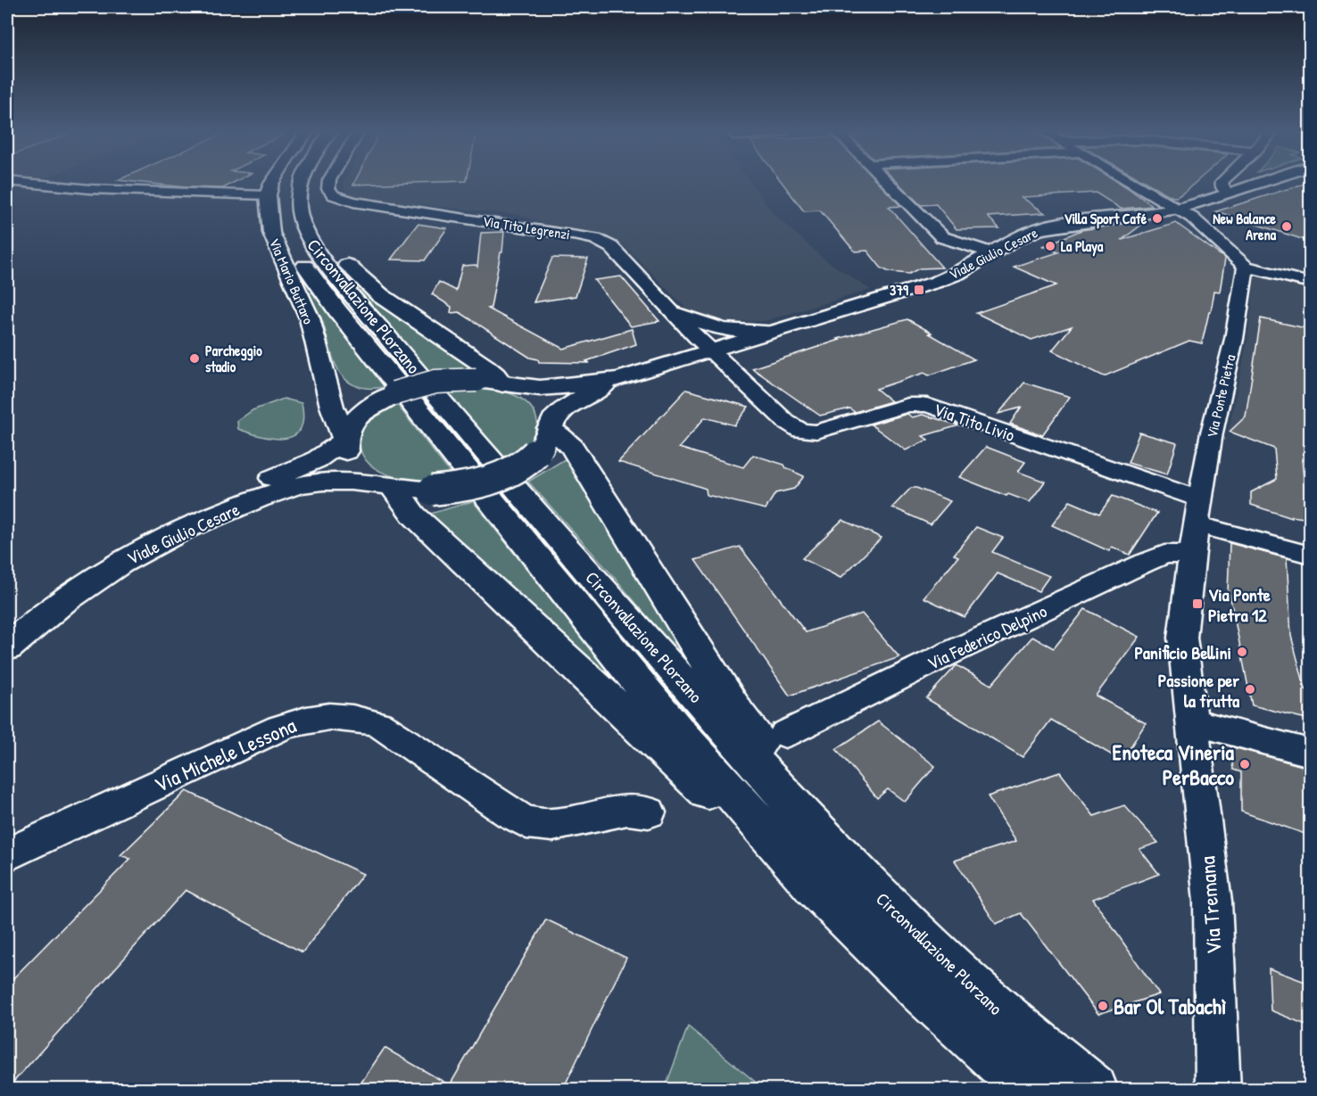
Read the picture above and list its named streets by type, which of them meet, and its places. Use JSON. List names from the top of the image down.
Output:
{
  "streets": {
    "main road": ["Viale Giulio Cesare", "Via Mario Buttaro", "Circonvallazione Plorzano"],
    "street": [
      "Via Tito Legrenzi",
      "Via Ponte Pietra",
      "Via Tito Livio",
      "Via Federico Delpino",
      "Via Michele Lessona",
      "Via Tremana"
    ]
  },
  "crossings": [
    ["Via Tito Legrenzi", "Viale Giulio Cesare"],
    ["Via Tito Legrenzi", "Via Tito Livio"],
    ["Viale Giulio Cesare", "Via Mario Buttaro"],
    ["Viale Giulio Cesare", "Circonvallazione Plorzano"],
    ["Viale Giulio Cesare", "Via Tito Livio"],
    ["Via Ponte Pietra", "Via Tito Livio"],
    ["Via Ponte Pietra", "Via Federico Delpino"],
    ["Via Ponte Pietra", "Via Tremana"]
  ],
  "places": {
    "other": [
      "Villa Sport Café",
      "New Balance Arena",
      "La Playa",
      "Parcheggio stadio",
      "Panificio Bellini",
      "Passione per la frutta",
      "Enoteca Vineria PerBacco",
      "Bar Ol Tabachì"
    ],
    "transit": ["379", "Via Ponte Pietra 12"]
  }
}
